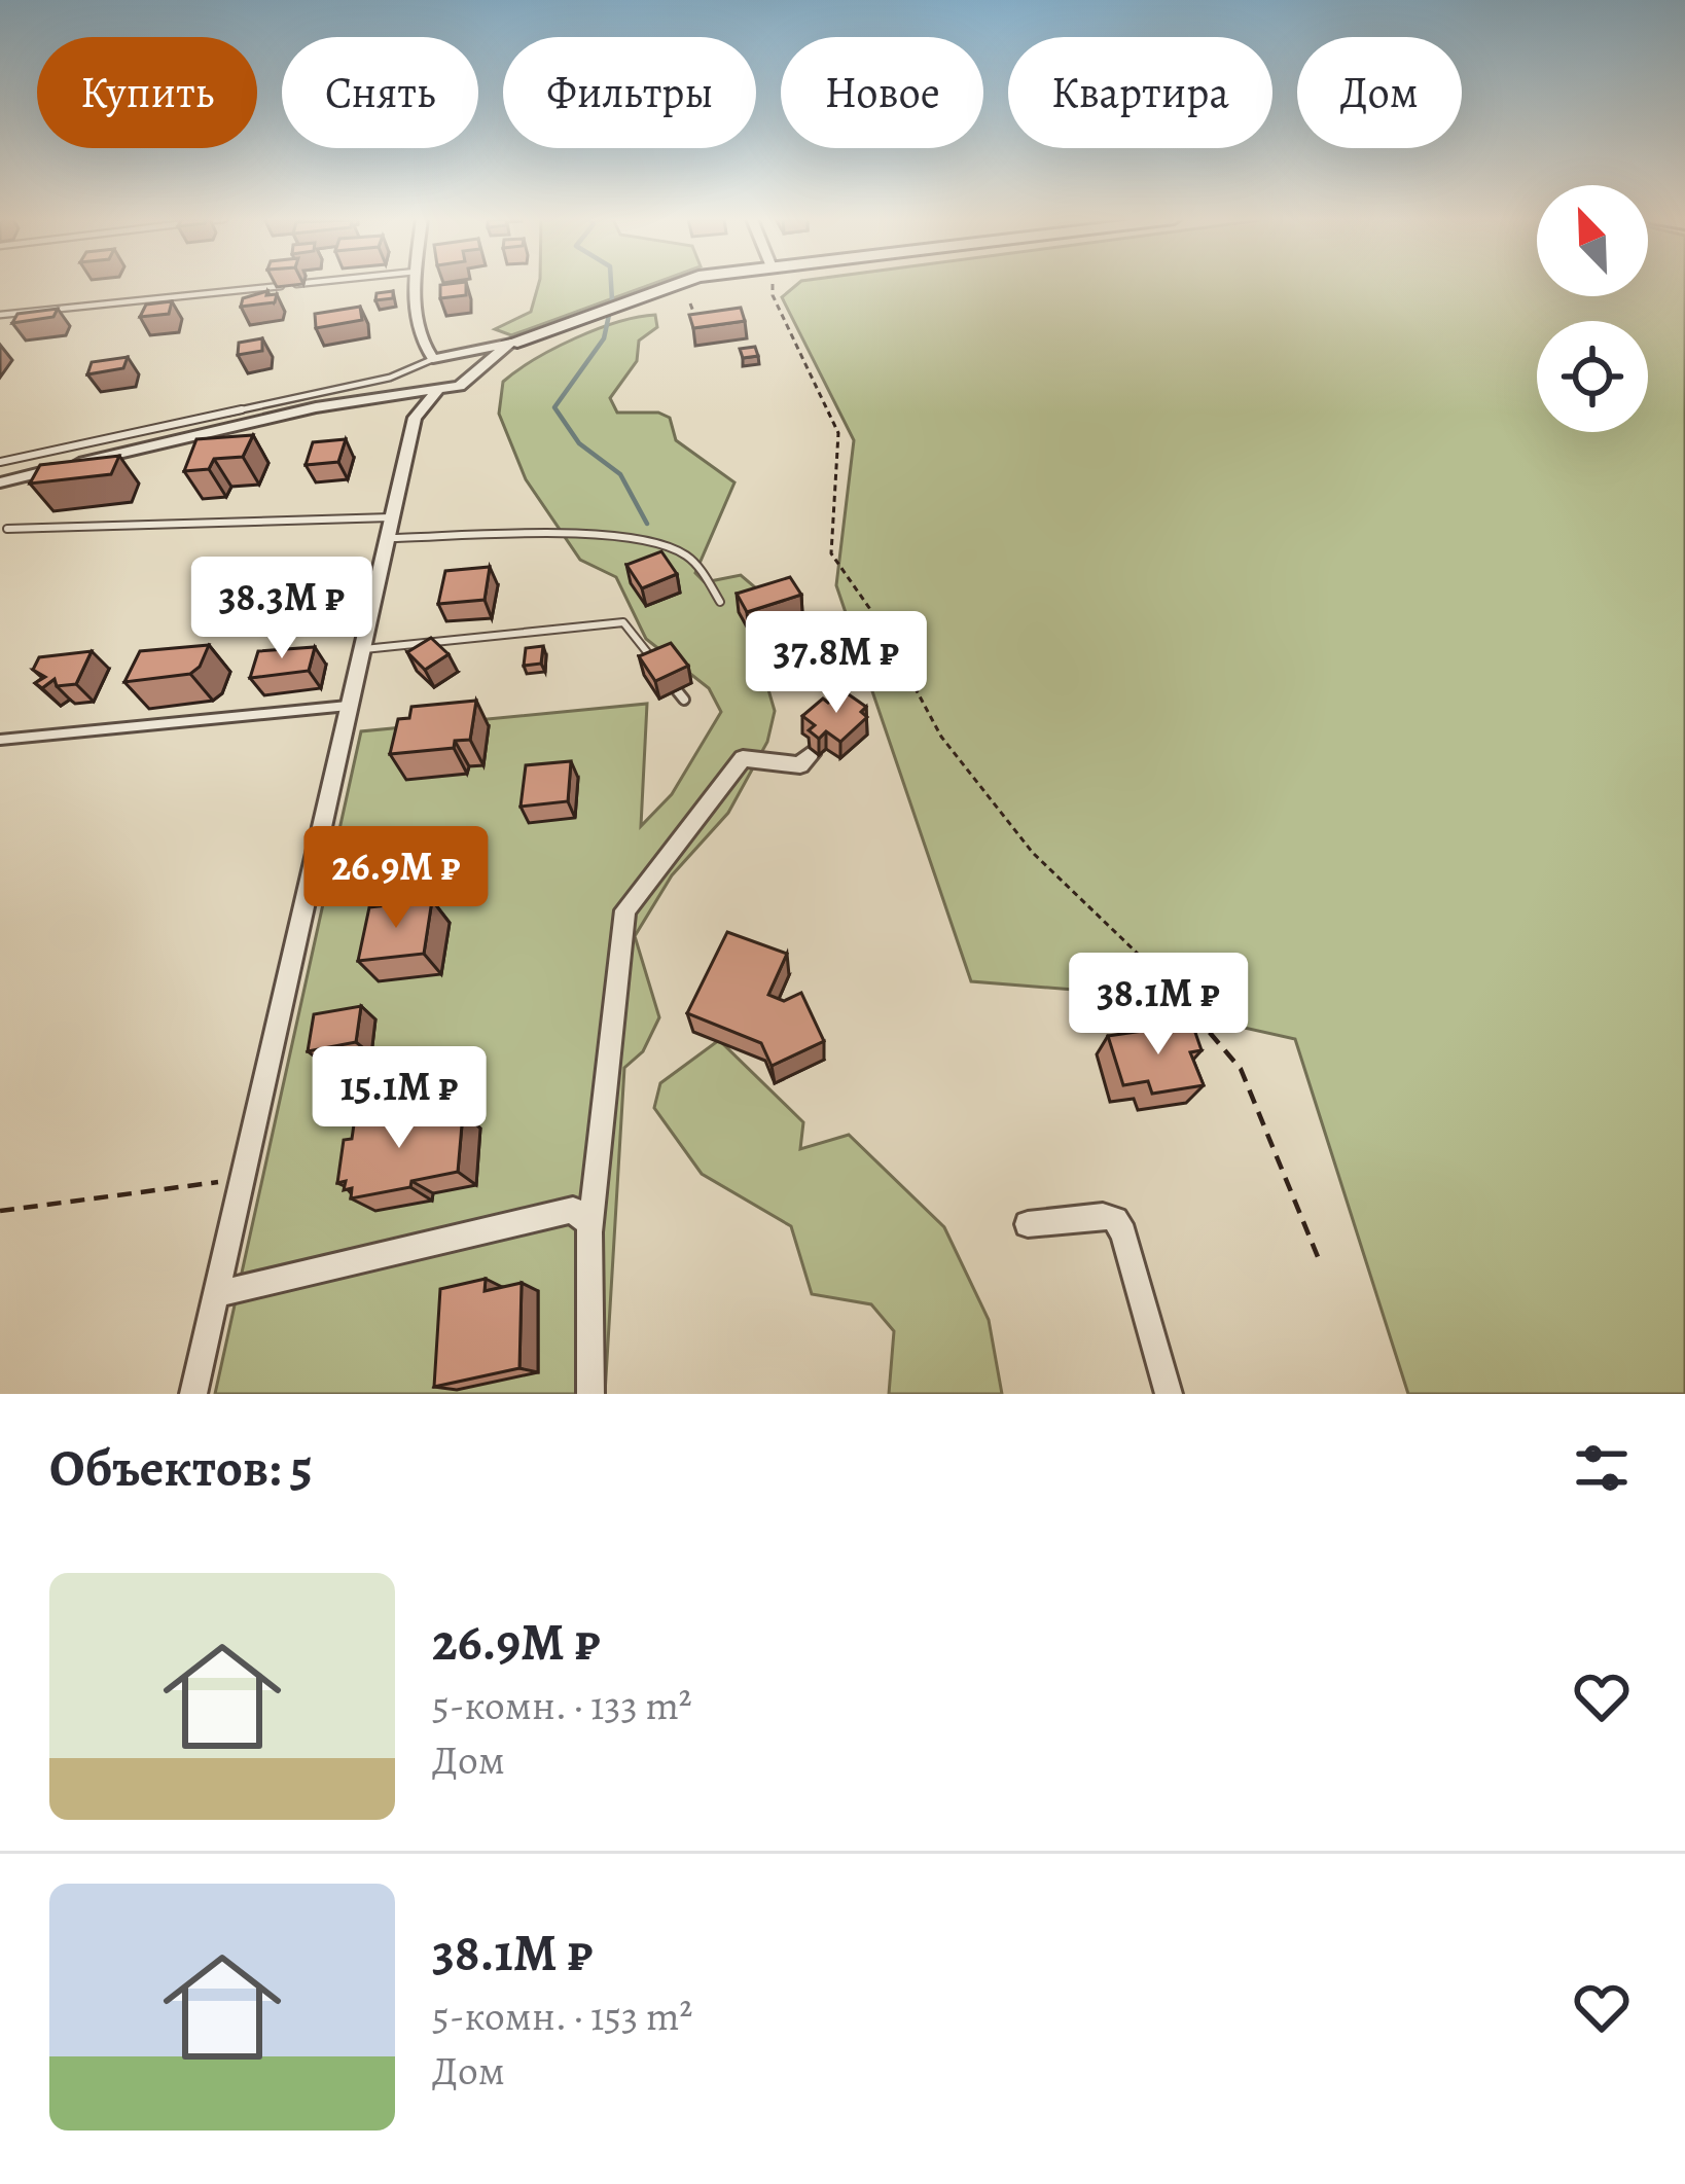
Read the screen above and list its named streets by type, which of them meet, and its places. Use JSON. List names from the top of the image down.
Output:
{
  "north": "top left",
  "page": {
    "chip": [
      "Купить",
      "Снять",
      "Фильтры",
      "Новое",
      "Квартира",
      "Дом"
    ],
    "price": [
      "38.3M ₽",
      "37.8M ₽",
      "26.9M ₽",
      "38.1M ₽",
      "15.1M ₽"
    ],
    "heading": "Объектов: 5",
    "list": [
      {
        "name": "26.9M ₽",
        "note": "5-комн. · 133 m² · Дом"
      },
      {
        "name": "38.1M ₽",
        "note": "5-комн. · 153 m² · Дом"
      }
    ]
  }
}
